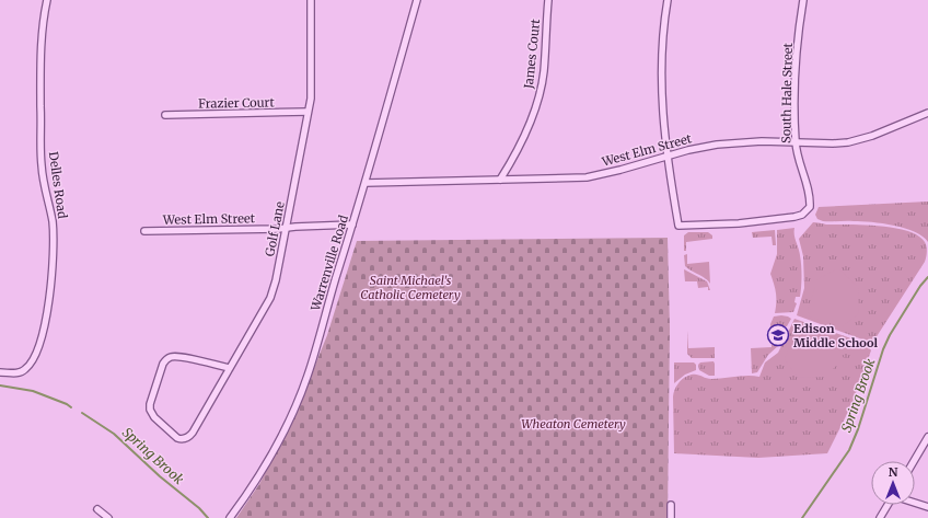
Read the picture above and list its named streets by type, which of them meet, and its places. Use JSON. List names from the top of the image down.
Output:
{
  "streets": {
    "street": [
      "James Court",
      "South Hale Street",
      "Frazier Court",
      "West Elm Street",
      "Delles Road",
      "Golf Lane",
      "Warrenville Road"
    ]
  },
  "crossings": [
    ["James Court", "West Elm Street"],
    ["South Hale Street", "West Elm Street"],
    ["Frazier Court", "Golf Lane"],
    ["West Elm Street", "Golf Lane"],
    ["West Elm Street", "Warrenville Road"]
  ],
  "water": ["Spring Brook"],
  "parks": ["Saint Michael's Catholic Cemetery", "Wheaton Cemetery"],
  "places": {
    "school or university": ["Edison Middle School"]
  },
  "north": "top"
}
